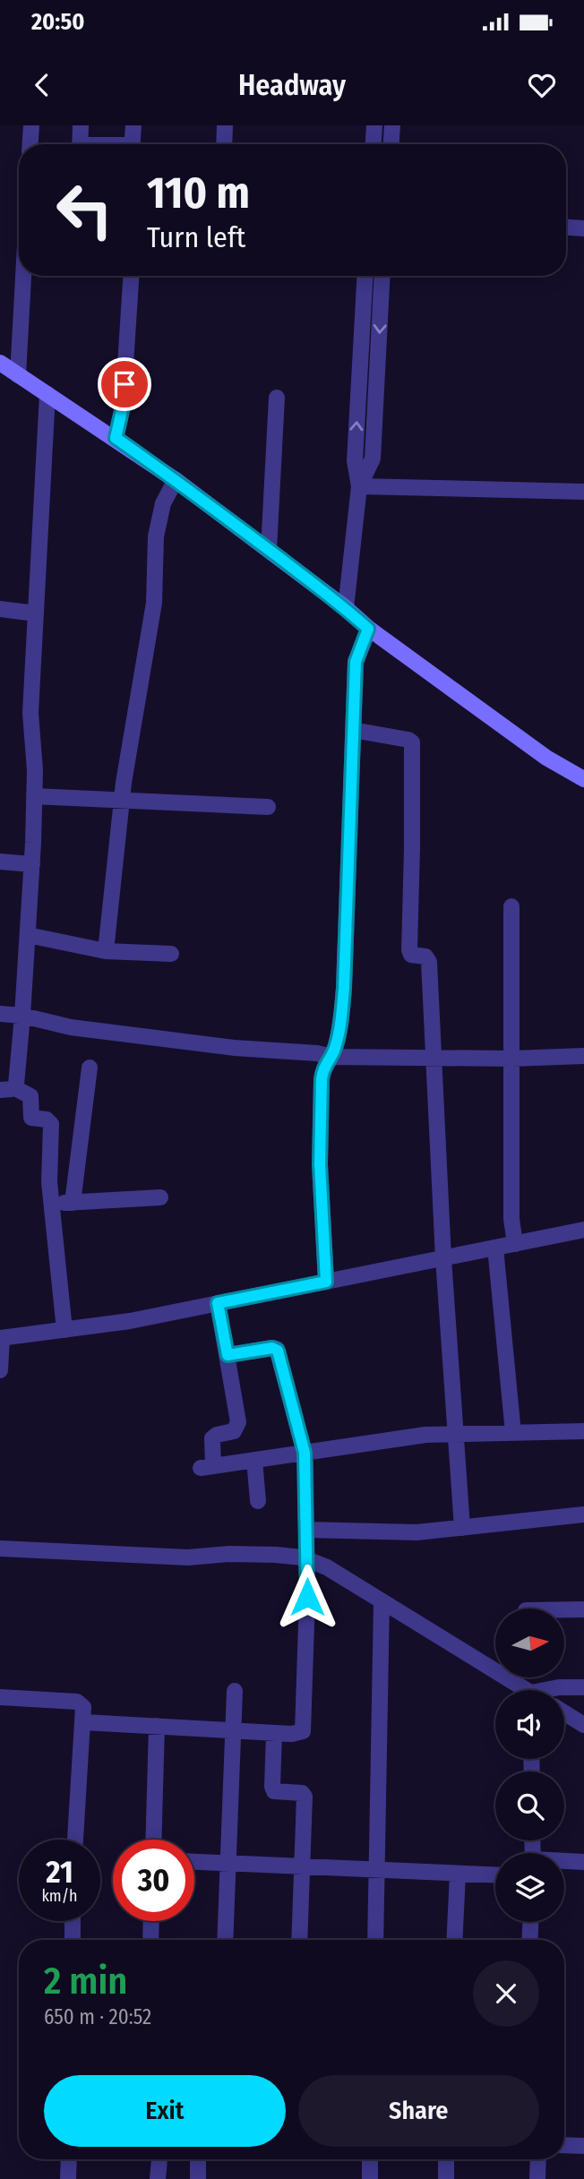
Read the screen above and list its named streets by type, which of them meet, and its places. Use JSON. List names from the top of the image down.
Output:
{
  "north": "right",
  "page": {
    "status": "20:50",
    "header": "Headway",
    "turn": ["110 m", "Turn left"],
    "speed": "21 km/h",
    "limit": "30",
    "heading": ["2 min", "650 m · 20:52"],
    "buttons": ["Exit", "Share"]
  }
}
